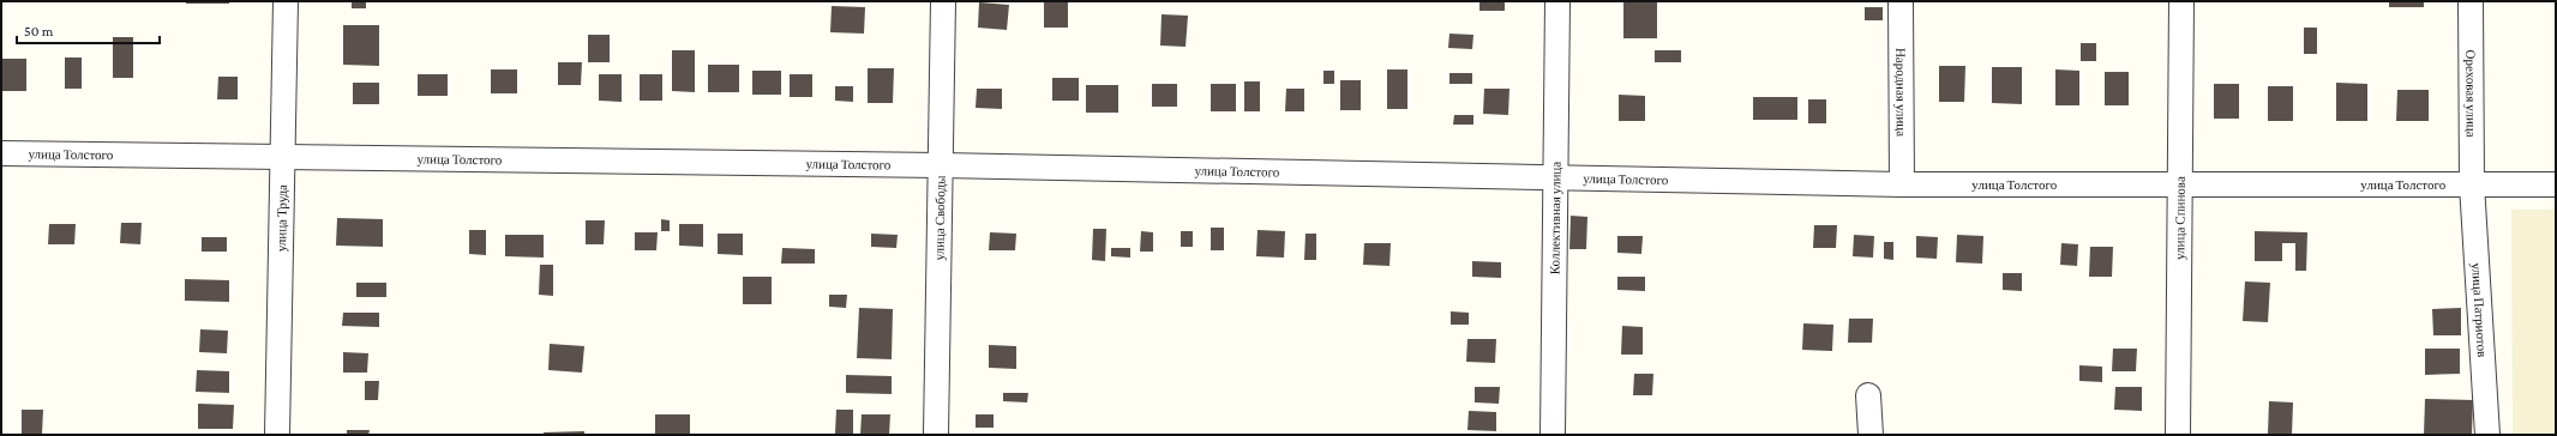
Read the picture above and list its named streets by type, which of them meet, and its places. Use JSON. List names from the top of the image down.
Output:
{
  "streets": {
    "street": [
      "Народная улица",
      "Ореховая улица",
      "улица Толстого",
      "улица Труда",
      "улица Свободы",
      "Коллективная улица",
      "улица Спинова",
      "улица Патриотов"
    ]
  },
  "crossings": [
    ["Народная улица", "улица Толстого"],
    ["Ореховая улица", "улица Толстого"],
    ["Ореховая улица", "улица Патриотов"],
    ["улица Толстого", "улица Труда"],
    ["улица Толстого", "улица Свободы"],
    ["улица Толстого", "Коллективная улица"],
    ["улица Толстого", "улица Спинова"],
    ["улица Толстого", "улица Патриотов"]
  ],
  "scale_bar": "50 m"
}
